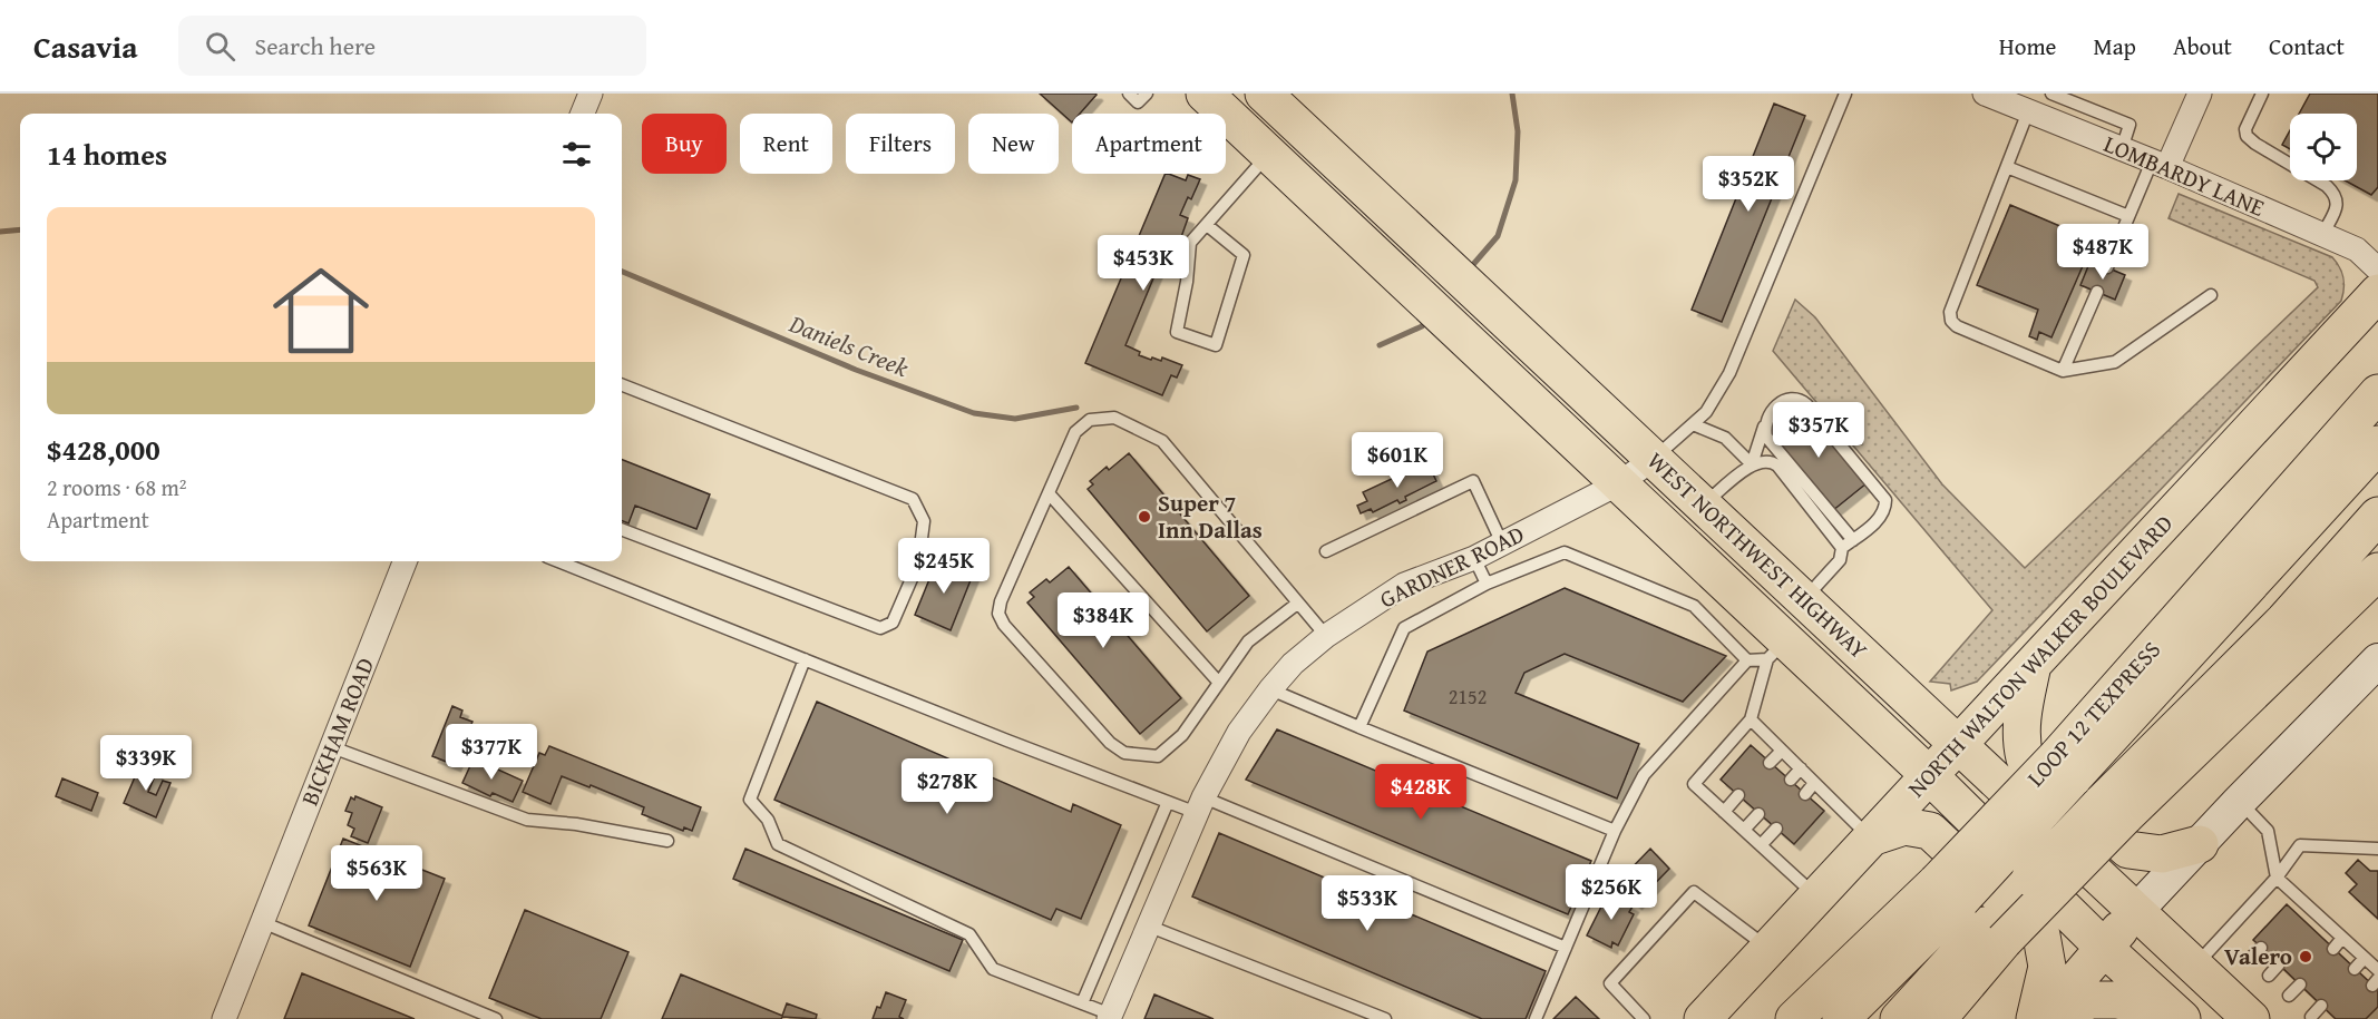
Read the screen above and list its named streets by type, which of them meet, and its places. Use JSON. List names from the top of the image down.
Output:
{
  "streets": {
    "main road": ["WEST NORTHWEST HIGHWAY", "NORTH WALTON WALKER BOULEVARD", "LOOP 12 TEXPRESS"],
    "street": ["LOMBARDY LANE", "GARDNER ROAD", "BICKHAM ROAD"]
  },
  "crossings": [
    ["WEST NORTHWEST HIGHWAY", "GARDNER ROAD"],
    ["WEST NORTHWEST HIGHWAY", "NORTH WALTON WALKER BOULEVARD"]
  ],
  "water": ["Daniels Creek"],
  "places": ["Super 7 Inn Dallas", "Valero"],
  "house_numbers": ["2152"],
  "page": {
    "header": "Casavia",
    "search": "Search here",
    "nav": [
      "Home",
      "Map",
      "About",
      "Contact"
    ],
    "chip": [
      "Buy",
      "Rent",
      "Filters",
      "New",
      "Apartment"
    ],
    "heading": "14 homes",
    "price": [
      "$352K",
      "$487K",
      "$453K",
      "$357K",
      "$601K",
      "$245K",
      "$384K",
      "$377K",
      "$339K",
      "$278K",
      "$428K",
      "$563K",
      "$256K",
      "$533K"
    ],
    "list": [
      {
        "name": "$428,000",
        "note": "2 rooms · 68 m² · Apartment"
      }
    ]
  }
}
